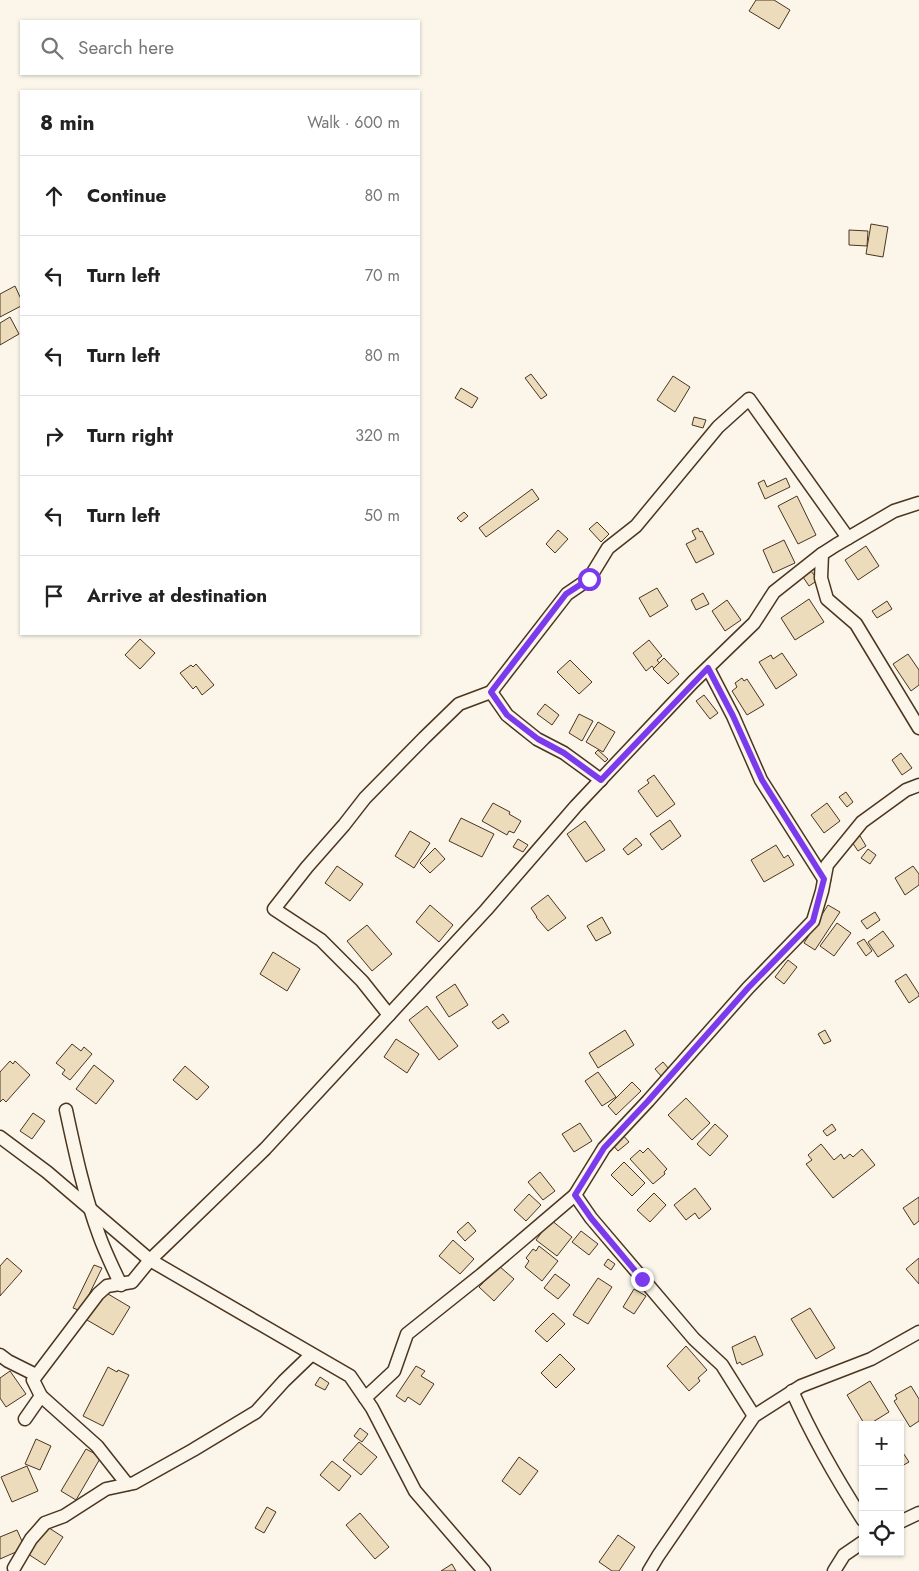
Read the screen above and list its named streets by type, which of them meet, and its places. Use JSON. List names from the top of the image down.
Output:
{
  "page": {
    "search": "Search here",
    "heading": ["8 min", "Walk · 600 m"],
    "list": [
      ["Continue", "80 m"],
      ["Turn left", "70 m"],
      ["Turn left", "80 m"],
      ["Turn right", "320 m"],
      ["Turn left", "50 m"],
      "Arrive at destination"
    ],
    "map_buttons": ["+", "−"]
  }
}
